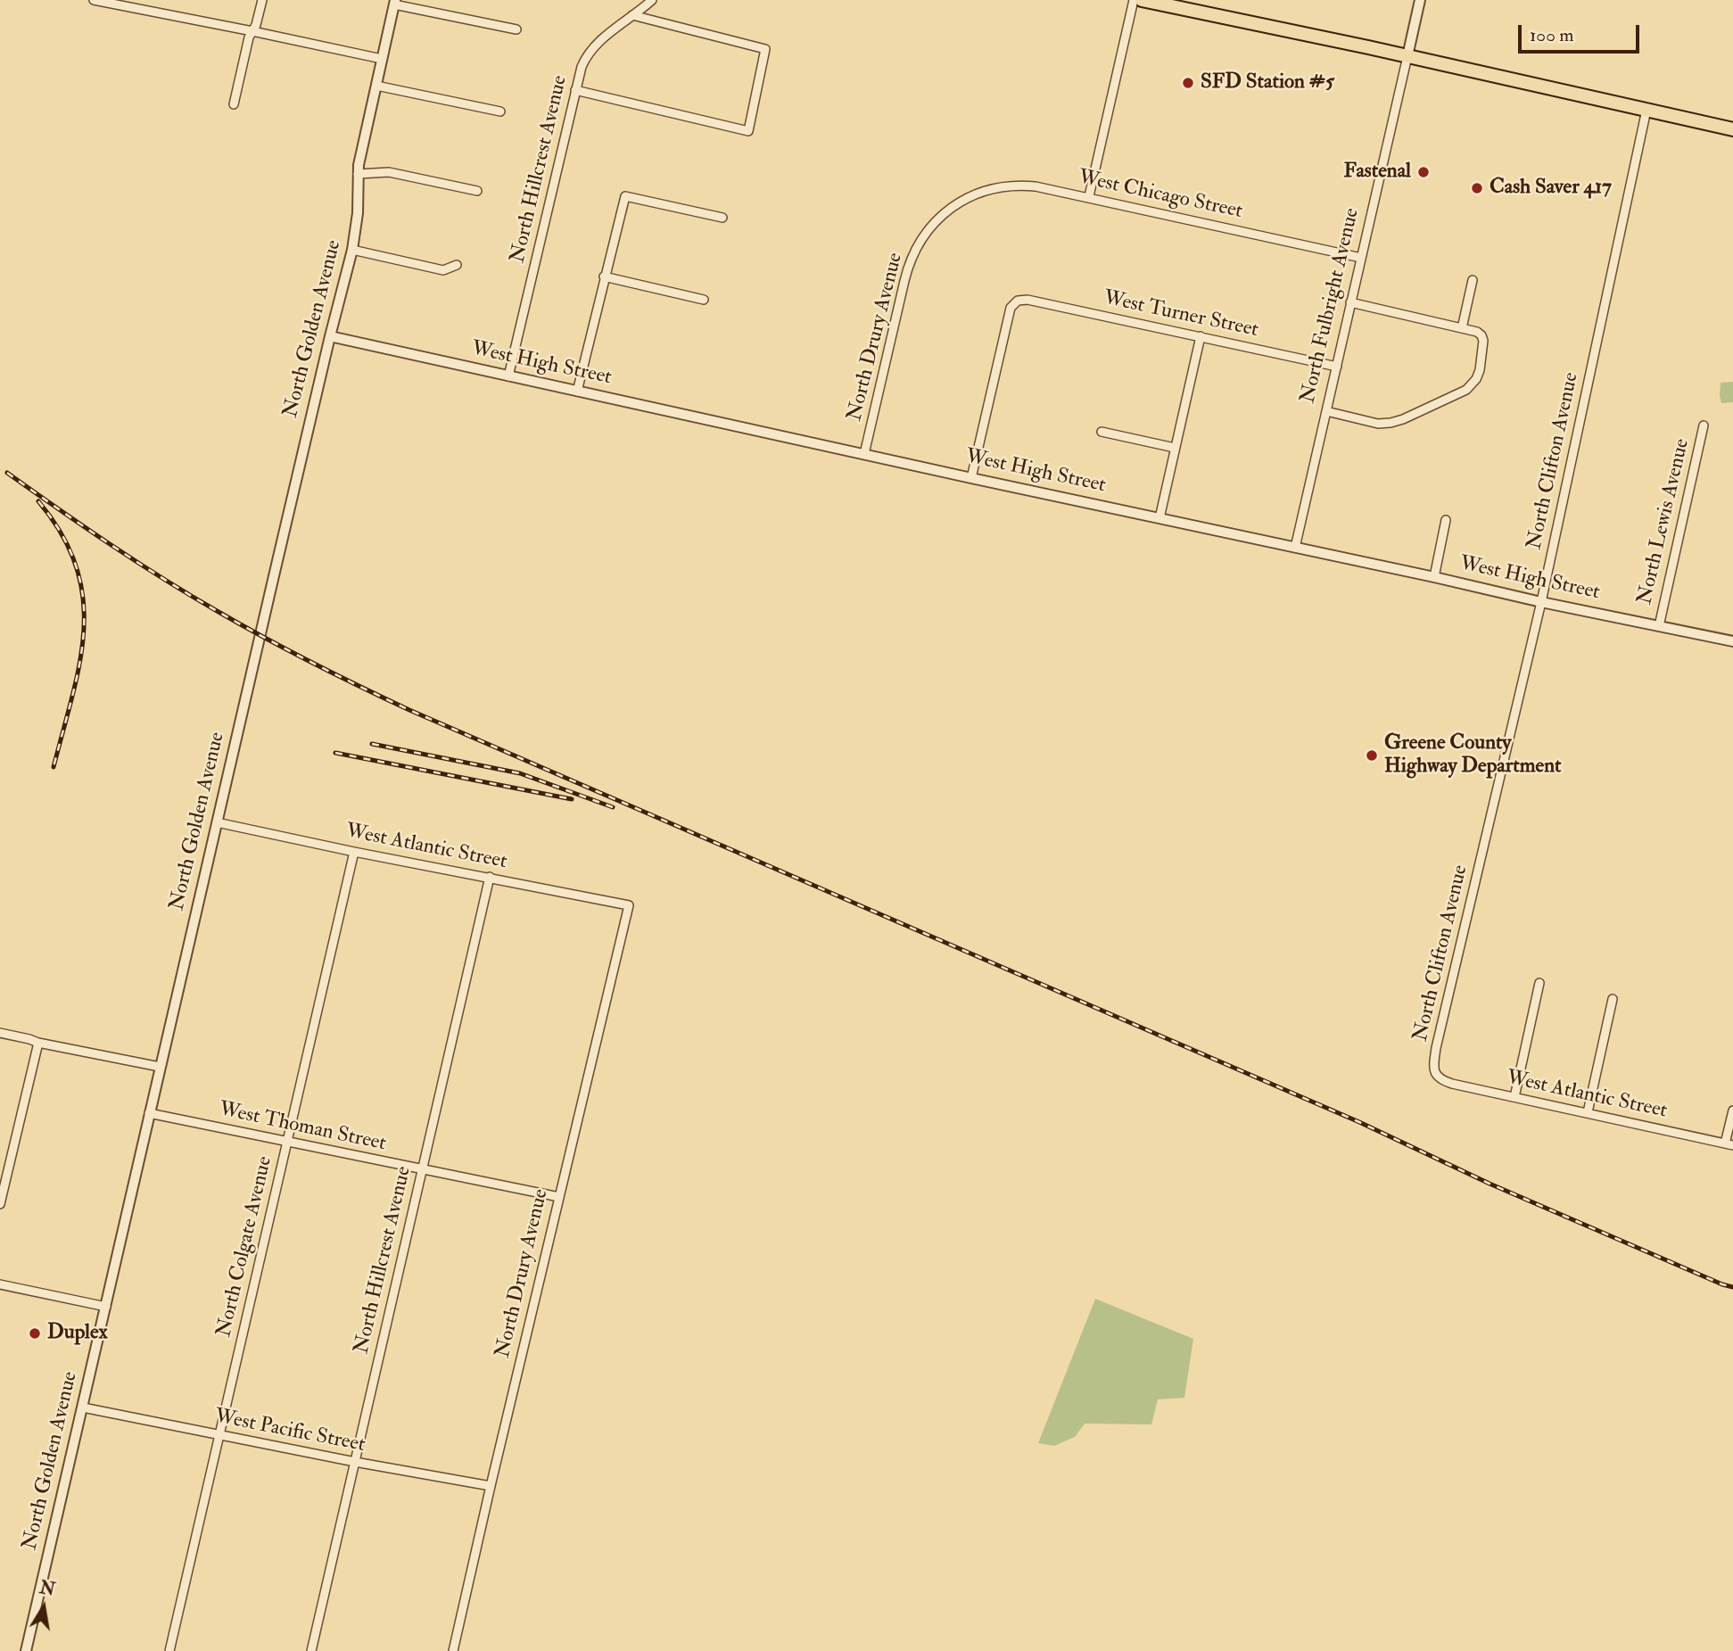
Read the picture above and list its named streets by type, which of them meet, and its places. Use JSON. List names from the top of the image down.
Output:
{
  "streets": {
    "street": [
      "North Hillcrest Avenue",
      "West Chicago Street",
      "North Fulbright Avenue",
      "West Turner Street",
      "North Golden Avenue",
      "North Drury Avenue",
      "West High Street",
      "North Clifton Avenue",
      "North Lewis Avenue",
      "West Atlantic Street",
      "West Thoman Street",
      "North Colgate Avenue",
      "West Pacific Street"
    ]
  },
  "crossings": [
    ["North Hillcrest Avenue", "West High Street"],
    ["North Hillcrest Avenue", "West Atlantic Street"],
    ["North Hillcrest Avenue", "West Thoman Street"],
    ["North Hillcrest Avenue", "West Pacific Street"],
    ["West Chicago Street", "North Fulbright Avenue"],
    ["West Chicago Street", "North Drury Avenue"],
    ["North Fulbright Avenue", "West Turner Street"],
    ["North Fulbright Avenue", "West High Street"],
    ["West Turner Street", "West High Street"],
    ["North Golden Avenue", "West High Street"],
    ["North Golden Avenue", "West Atlantic Street"],
    ["North Golden Avenue", "West Thoman Street"],
    ["North Golden Avenue", "West Pacific Street"],
    ["North Drury Avenue", "West High Street"],
    ["North Drury Avenue", "West Atlantic Street"],
    ["North Drury Avenue", "West Thoman Street"],
    ["North Drury Avenue", "West Pacific Street"],
    ["West High Street", "North Clifton Avenue"],
    ["West High Street", "North Lewis Avenue"],
    ["North Clifton Avenue", "West Atlantic Street"],
    ["West Atlantic Street", "North Colgate Avenue"],
    ["West Thoman Street", "North Colgate Avenue"],
    ["North Colgate Avenue", "West Pacific Street"]
  ],
  "places": [
    "SFD Station #5",
    "Fastenal",
    "Cash Saver 417",
    "Greene County Highway Department",
    "Duplex"
  ],
  "scale_bar": "100 m",
  "north": "top"
}
